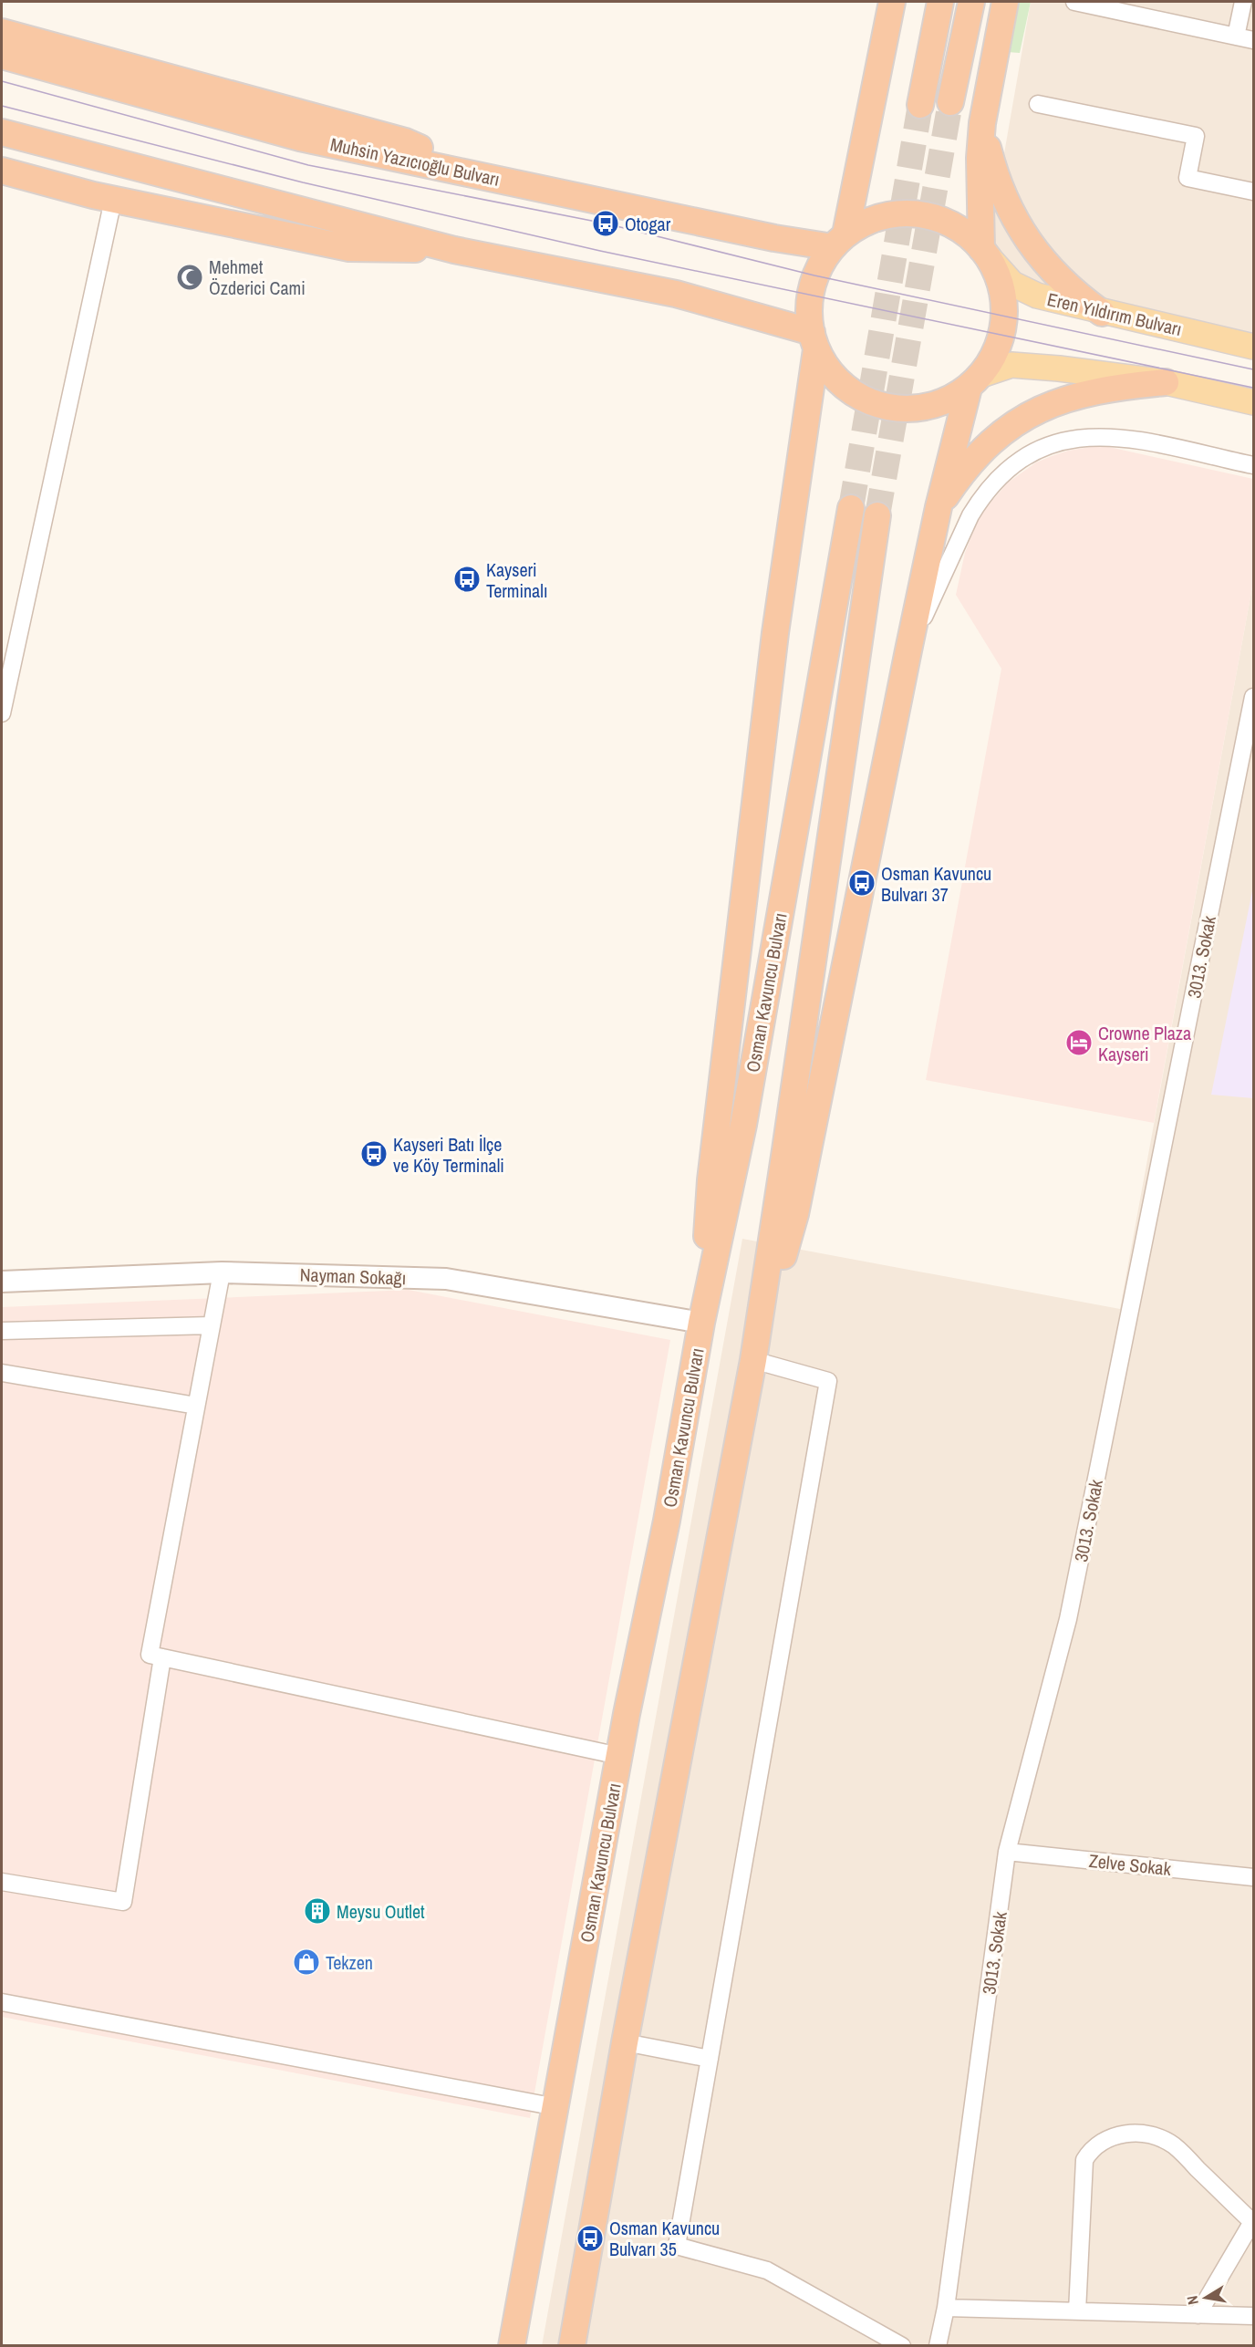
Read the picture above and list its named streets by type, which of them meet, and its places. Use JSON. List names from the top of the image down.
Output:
{
  "streets": {
    "highway": ["Muhsin Yazıcıoğlu Bulvarı", "Osman Kavuncu Bulvarı"],
    "main road": ["Eren Yıldırım Bulvarı"],
    "street": ["3013. Sokak", "Nayman Sokağı", "Zelve Sokak"]
  },
  "crossings": [
    ["Muhsin Yazıcıoğlu Bulvarı", "Eren Yıldırım Bulvarı"],
    ["3013. Sokak", "Zelve Sokak"],
    ["Osman Kavuncu Bulvarı", "Nayman Sokağı"]
  ],
  "places": {
    "bus stop": [
      "Otogar",
      "Kayseri Terminalı",
      "Osman Kavuncu Bulvarı 37",
      "Kayseri Batı İlçe ve Köy Terminali",
      "Osman Kavuncu Bulvarı 35"
    ],
    "mosque": ["Mehmet Özderici Cami"],
    "hotel": ["Crowne Plaza Kayseri"],
    "building": ["Meysu Outlet"],
    "shop": ["Tekzen"]
  },
  "north": "left"
}
